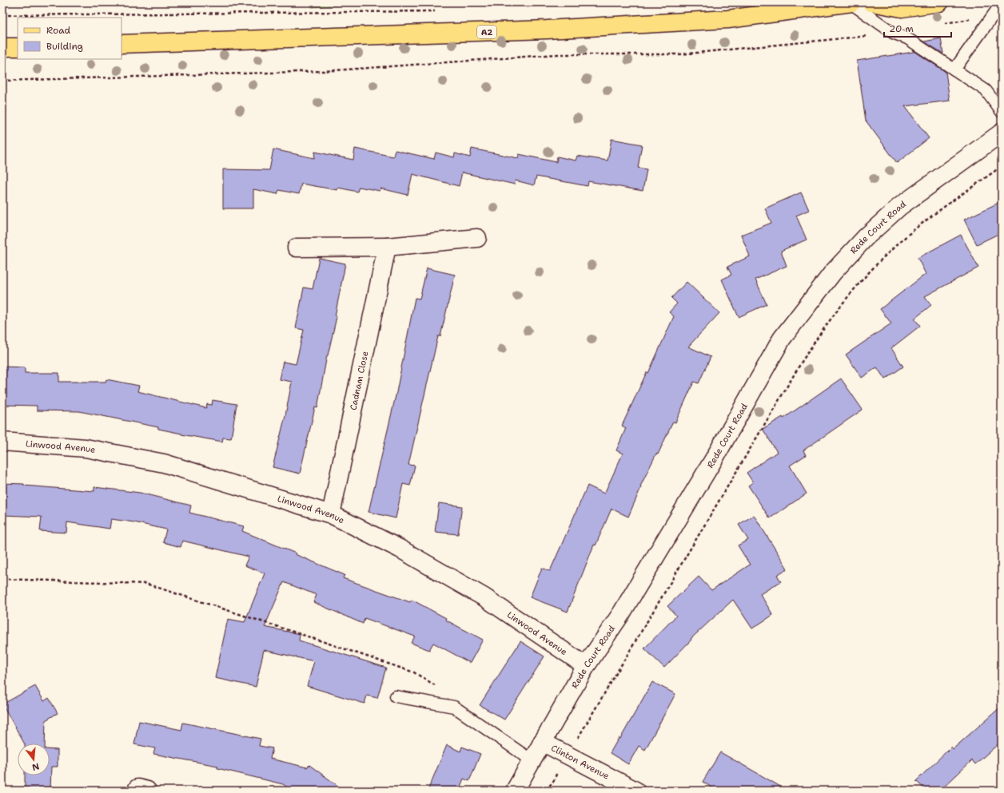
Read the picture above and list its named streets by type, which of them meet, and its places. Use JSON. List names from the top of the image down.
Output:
{
  "streets": {
    "main road": ["A2"],
    "street": [
      "Rede Court Road",
      "Cadnam Close",
      "Linwood Avenue",
      "Clinton Avenue"
    ]
  },
  "crossings": [
    ["Rede Court Road", "Linwood Avenue"],
    ["Rede Court Road", "Clinton Avenue"],
    ["Cadnam Close", "Linwood Avenue"]
  ],
  "legend": ["Road", "Building"],
  "scale_bar": "20 m",
  "north": "bottom"
}
